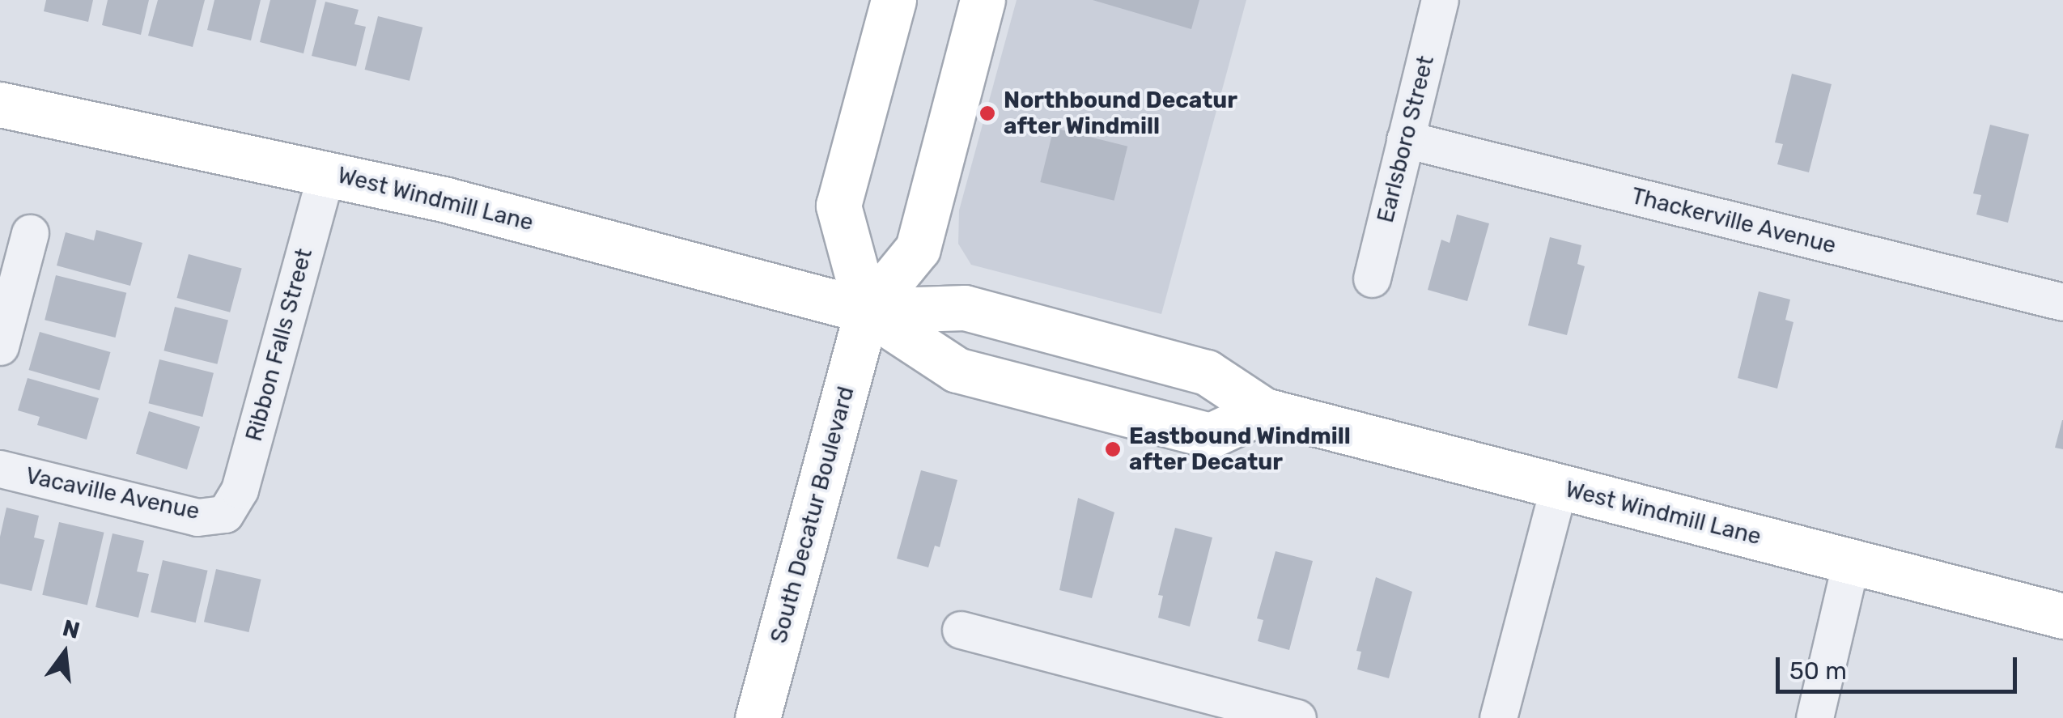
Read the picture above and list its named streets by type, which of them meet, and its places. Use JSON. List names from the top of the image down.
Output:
{
  "streets": {
    "street": [
      "Earlsboro Street",
      "West Windmill Lane",
      "Thackerville Avenue",
      "Ribbon Falls Street",
      "Vacaville Avenue",
      "South Decatur Boulevard"
    ]
  },
  "crossings": [
    ["Earlsboro Street", "Thackerville Avenue"],
    ["West Windmill Lane", "Ribbon Falls Street"],
    ["West Windmill Lane", "South Decatur Boulevard"],
    ["Ribbon Falls Street", "Vacaville Avenue"]
  ],
  "places": ["Northbound Decatur after Windmill", "Eastbound Windmill after Decatur"],
  "scale_bar": "50 m",
  "north": "top"
}
